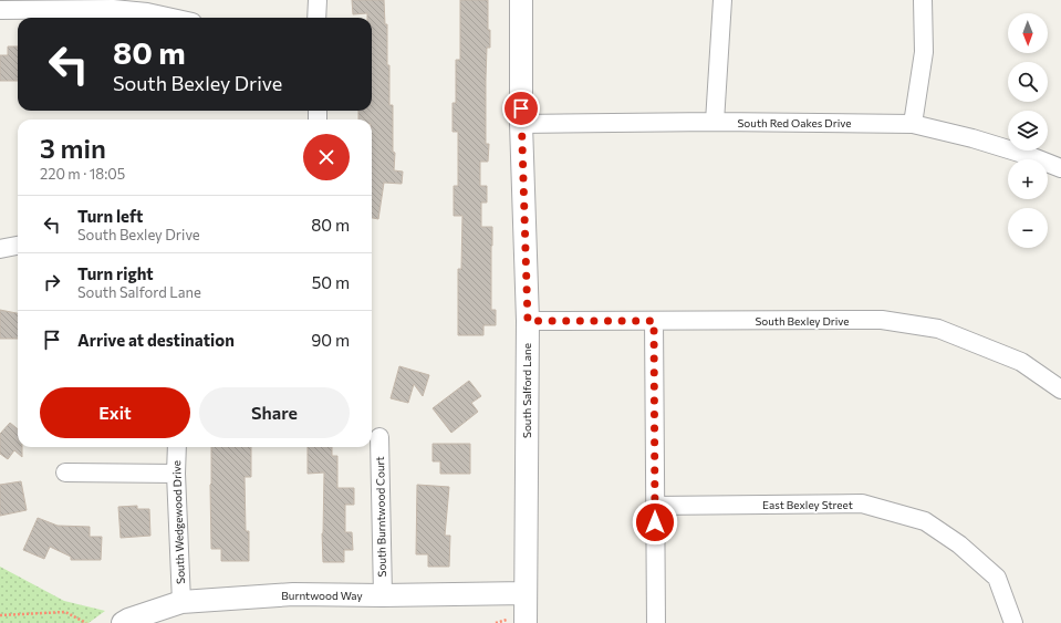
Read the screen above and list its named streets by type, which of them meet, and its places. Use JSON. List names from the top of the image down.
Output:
{
  "streets": {
    "street": [
      "South Red Oakes Drive",
      "South Bexley Drive",
      "South Salford Lane",
      "East Bexley Street",
      "South Burntwood Court",
      "South Wedgewood Drive",
      "Burntwood Way"
    ]
  },
  "crossings": [
    ["South Red Oakes Drive", "South Salford Lane"],
    ["South Bexley Drive", "South Salford Lane"],
    ["South Salford Lane", "Burntwood Way"],
    ["South Burntwood Court", "Burntwood Way"],
    ["South Wedgewood Drive", "Burntwood Way"]
  ],
  "north": "bottom",
  "page": {
    "map_buttons": ["+", "−"],
    "turn": ["80 m", "South Bexley Drive"],
    "heading": ["3 min", "220 m · 18:05"],
    "list": [
      {
        "name": "Turn left",
        "note": "South Bexley Drive",
        "value": "80 m"
      },
      {
        "name": "Turn right",
        "note": "South Salford Lane",
        "value": "50 m"
      },
      {
        "name": "Arrive at destination",
        "value": "90 m"
      }
    ],
    "buttons": ["Exit", "Share"]
  }
}
